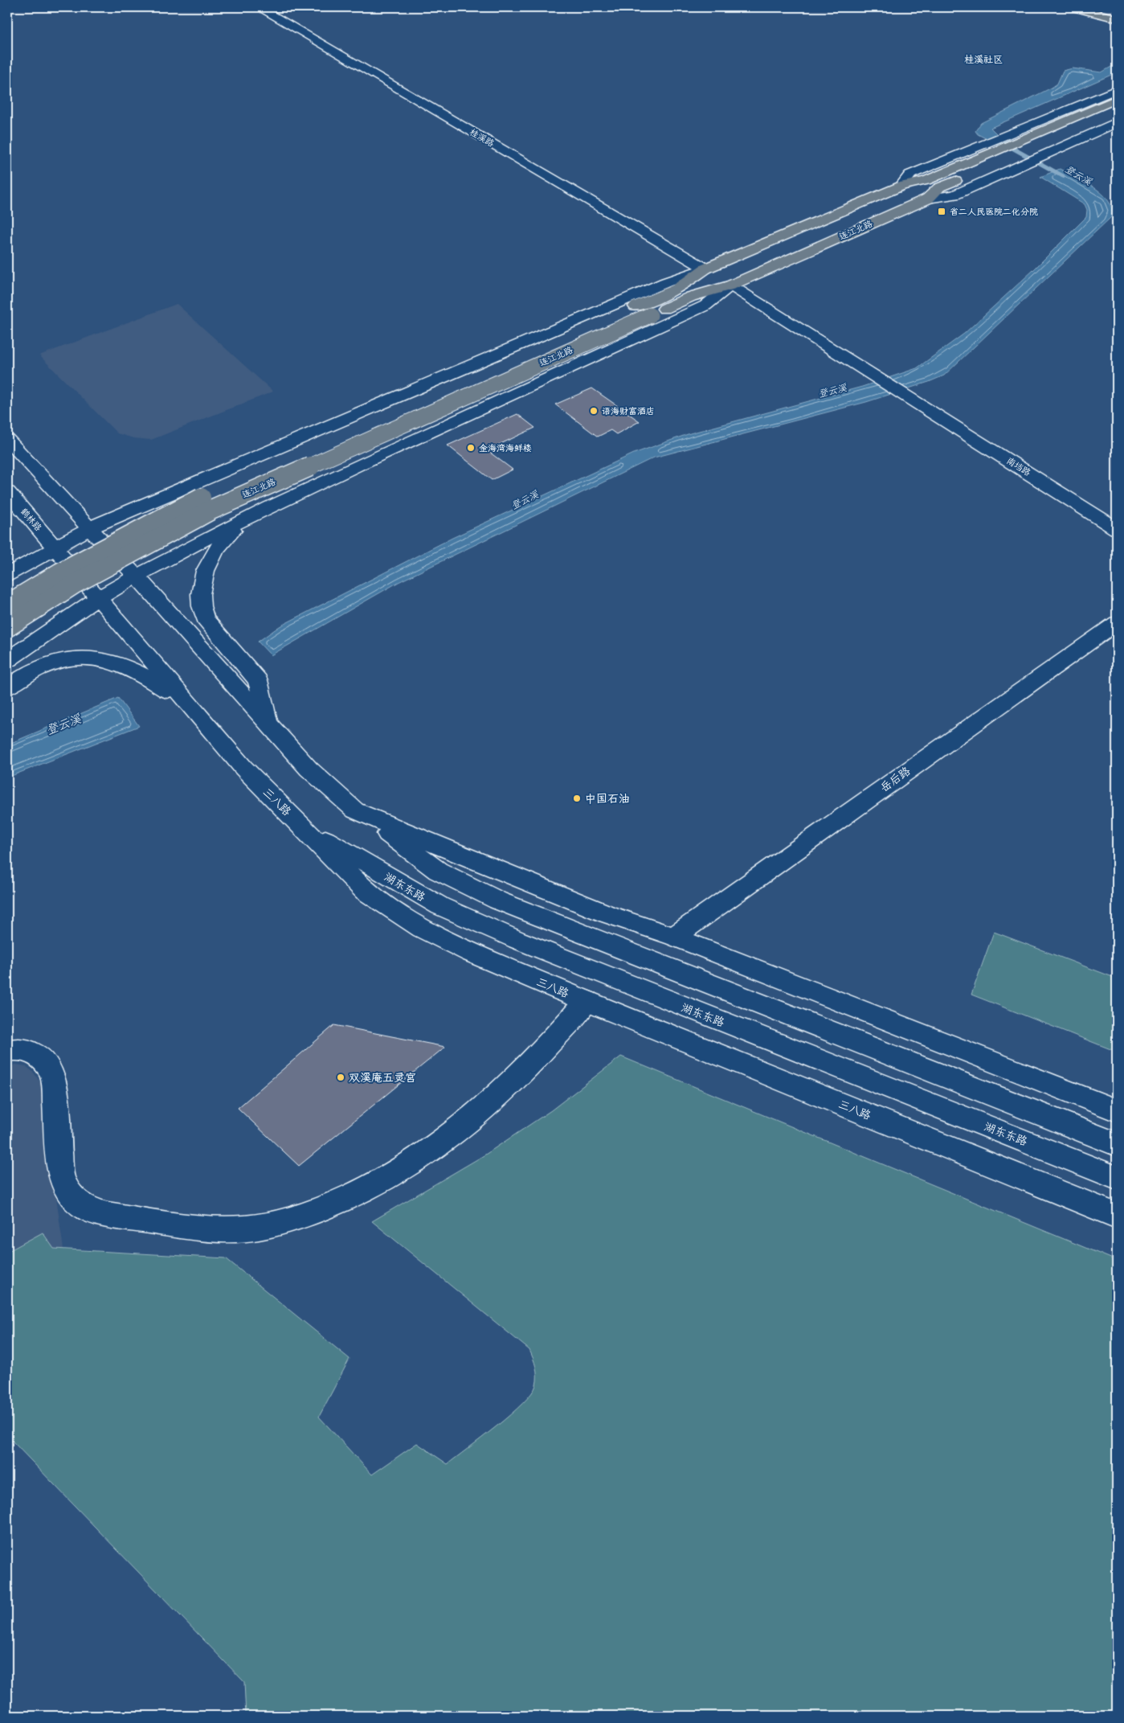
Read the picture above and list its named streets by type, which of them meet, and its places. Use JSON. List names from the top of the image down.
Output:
{
  "streets": {
    "main road": [
      "桂溪路",
      "连江北路",
      "南垱路",
      "鹤林路",
      "岳后路",
      "三八路",
      "湖东东路"
    ]
  },
  "crossings": [
    ["桂溪路", "连江北路"],
    ["连江北路", "南垱路"],
    ["鹤林路", "三八路"],
    ["三八路", "湖东东路"]
  ],
  "districts": ["桂溪社区"],
  "water": ["登云溪"],
  "places": {
    "transit": ["省二人民医院二化分院"],
    "other": [
      "语海财富酒店",
      "金海湾海鲜楼",
      "中国石油",
      "双溪庵五灵宫"
    ]
  }
}
